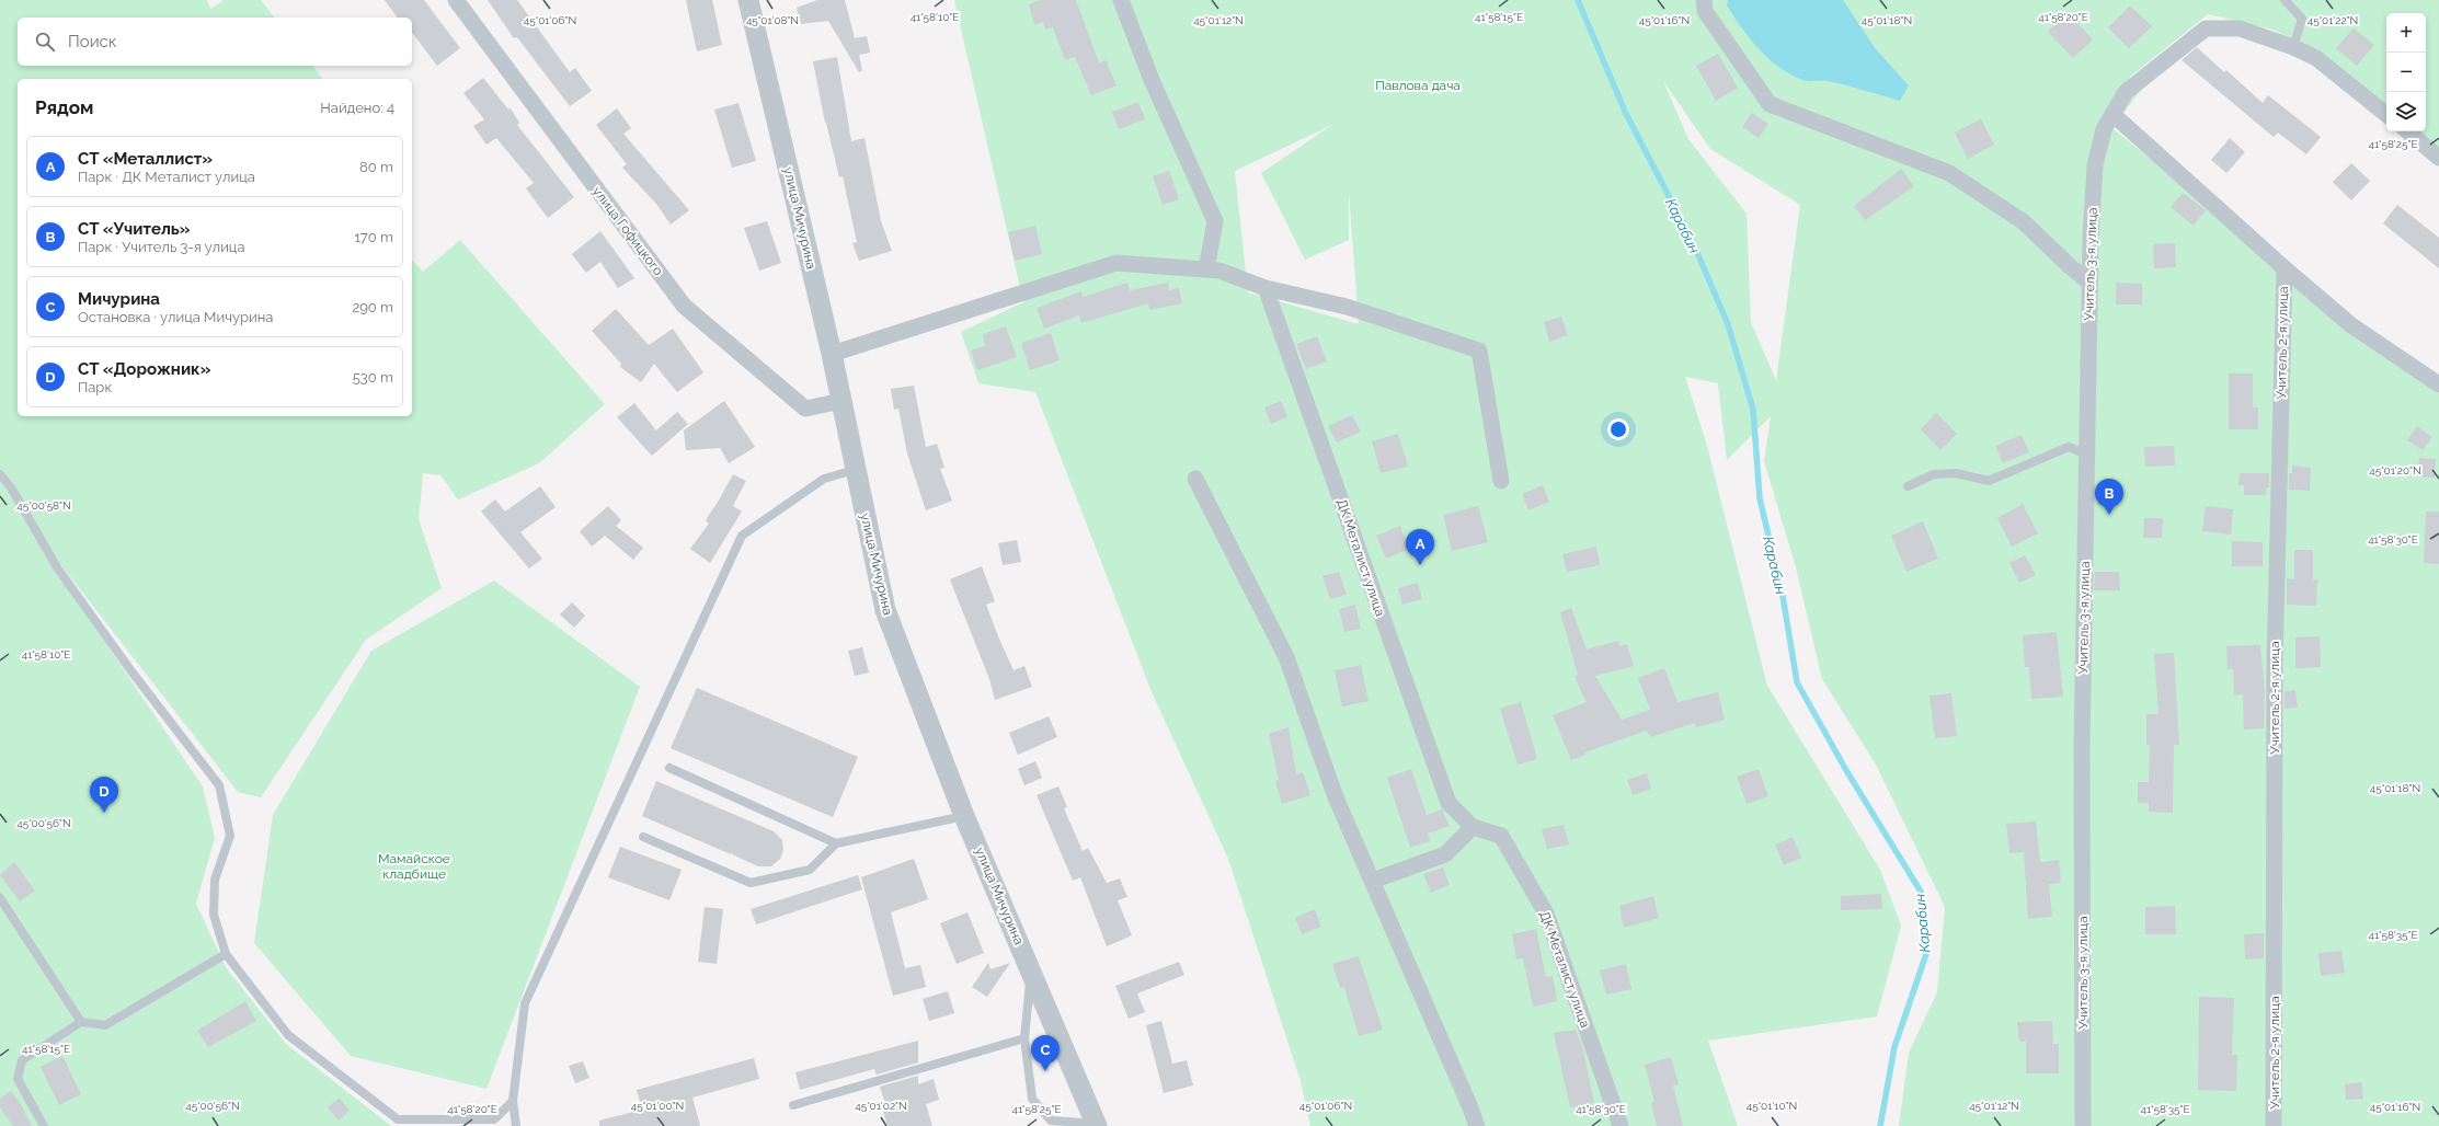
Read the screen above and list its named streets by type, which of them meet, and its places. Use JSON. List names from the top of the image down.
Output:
{
  "streets": {
    "street": [
      "улица Мичурина",
      "улица Гофицкого",
      "Учитель 3-я улица",
      "Учитель 2-я улица",
      "ДК Металист улица"
    ]
  },
  "crossings": [
    ["улица Мичурина", "улица Гофицкого"]
  ],
  "water": ["Карабин"],
  "parks": ["Павлова дача", "Мамайское кладбище"],
  "page": {
    "map_buttons": ["+", "−"],
    "search": "Поиск",
    "heading": ["Рядом", "Найдено: 4"],
    "list": [
      {
        "mark": "A",
        "name": "СТ «Металлист»",
        "note": "Парк · ДК Металист улица",
        "value": "80 m"
      },
      {
        "mark": "B",
        "name": "СТ «Учитель»",
        "note": "Парк · Учитель 3-я улица",
        "value": "170 m"
      },
      {
        "mark": "C",
        "name": "Мичурина",
        "note": "Остановка · улица Мичурина",
        "value": "290 m"
      },
      {
        "mark": "D",
        "name": "СТ «Дорожник»",
        "note": "Парк",
        "value": "530 m"
      }
    ],
    "pins": [
      "B",
      "A",
      "D",
      "C"
    ]
  },
  "coordinates": [
    "41°58'10\"E",
    "41°58'15\"E",
    "41°58'20\"E",
    "45°01'22\"N",
    "45°01'06\"N",
    "45°01'08\"N",
    "45°01'12\"N",
    "45°01'16\"N",
    "45°01'18\"N",
    "41°58'25\"E",
    "45°01'20\"N",
    "45°00'58\"N",
    "41°58'30\"E",
    "45°00'56\"N",
    "41°58'35\"E",
    "45°01'00\"N",
    "45°01'02\"N",
    "45°01'10\"N"
  ]
}
